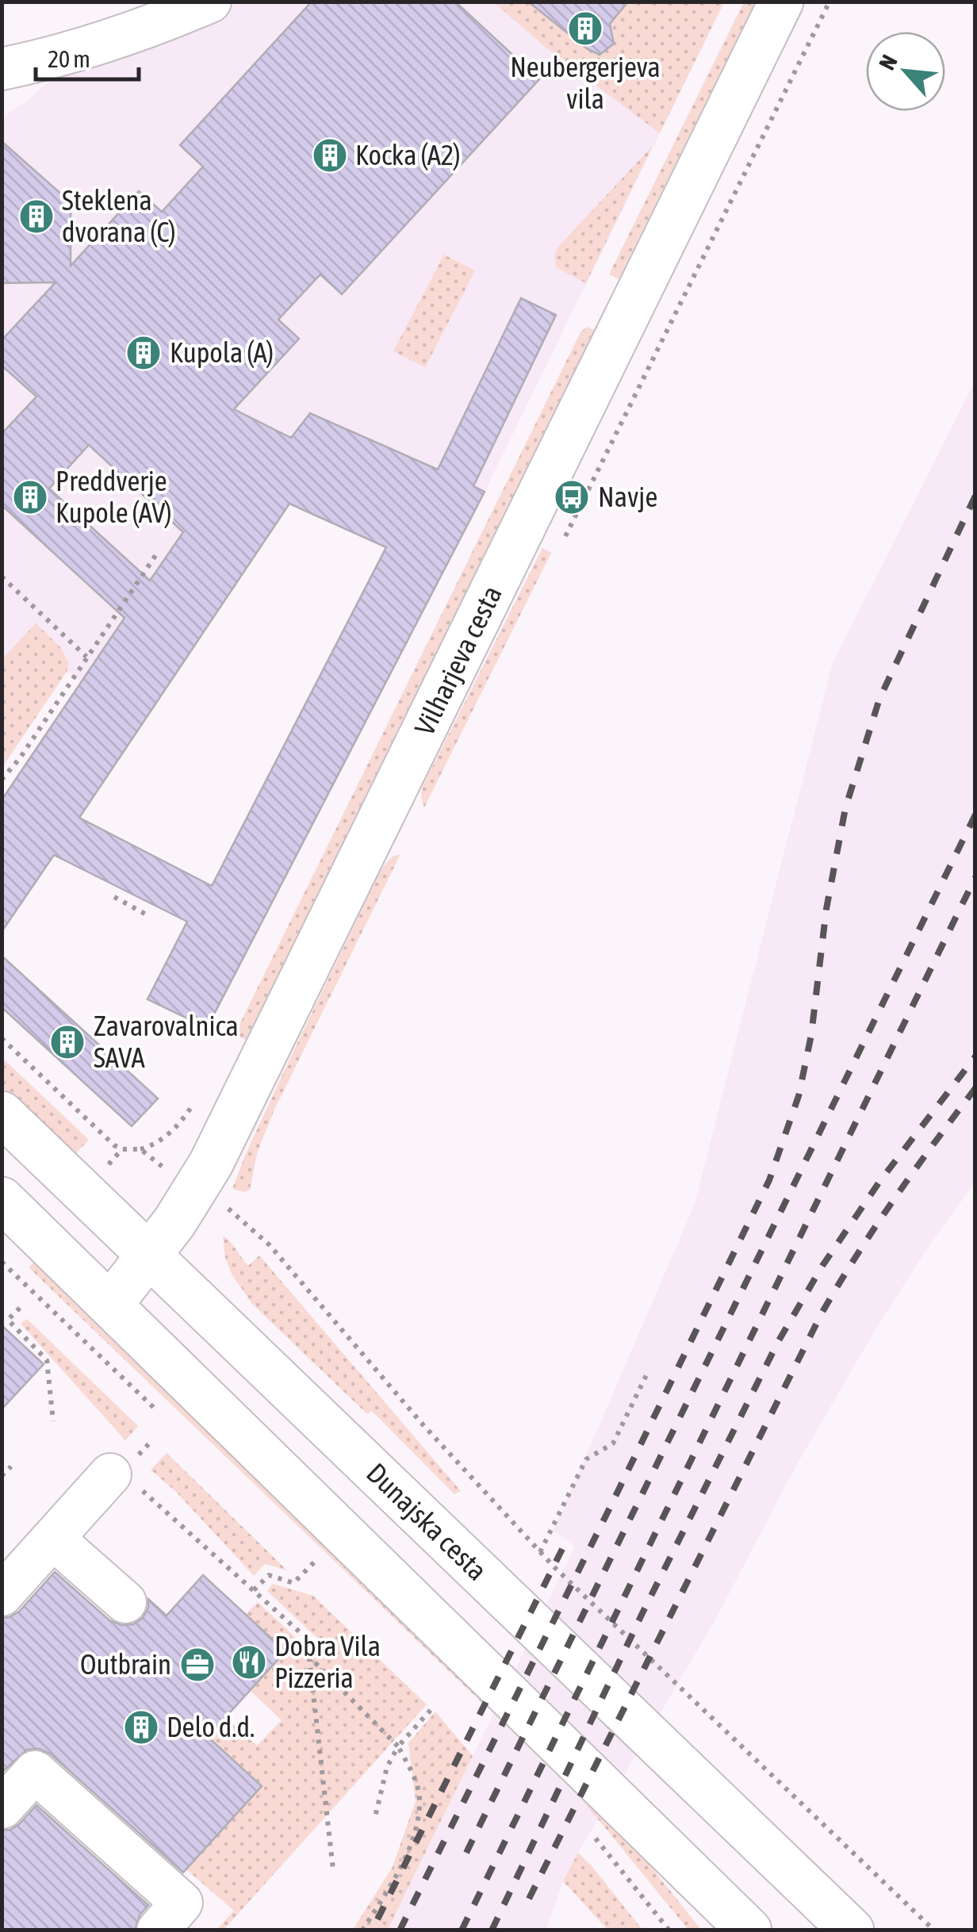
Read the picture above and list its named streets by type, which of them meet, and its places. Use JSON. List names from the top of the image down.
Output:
{
  "streets": {
    "main road": ["Vilharjeva cesta", "Dunajska cesta"]
  },
  "crossings": [
    ["Vilharjeva cesta", "Dunajska cesta"]
  ],
  "places": {
    "building": [
      "Neubergerjeva vila",
      "Kocka (A2)",
      "Steklena dvorana (C)",
      "Kupola (A)",
      "Preddverje Kupole (AV)",
      "Zavarovalnica SAVA",
      "Delo d.d."
    ],
    "bus stop": ["Navje"],
    "restaurant": ["Dobra Vila Pizzeria"],
    "office": ["Outbrain"]
  },
  "scale_bar": "20 m",
  "north": "top left"
}
